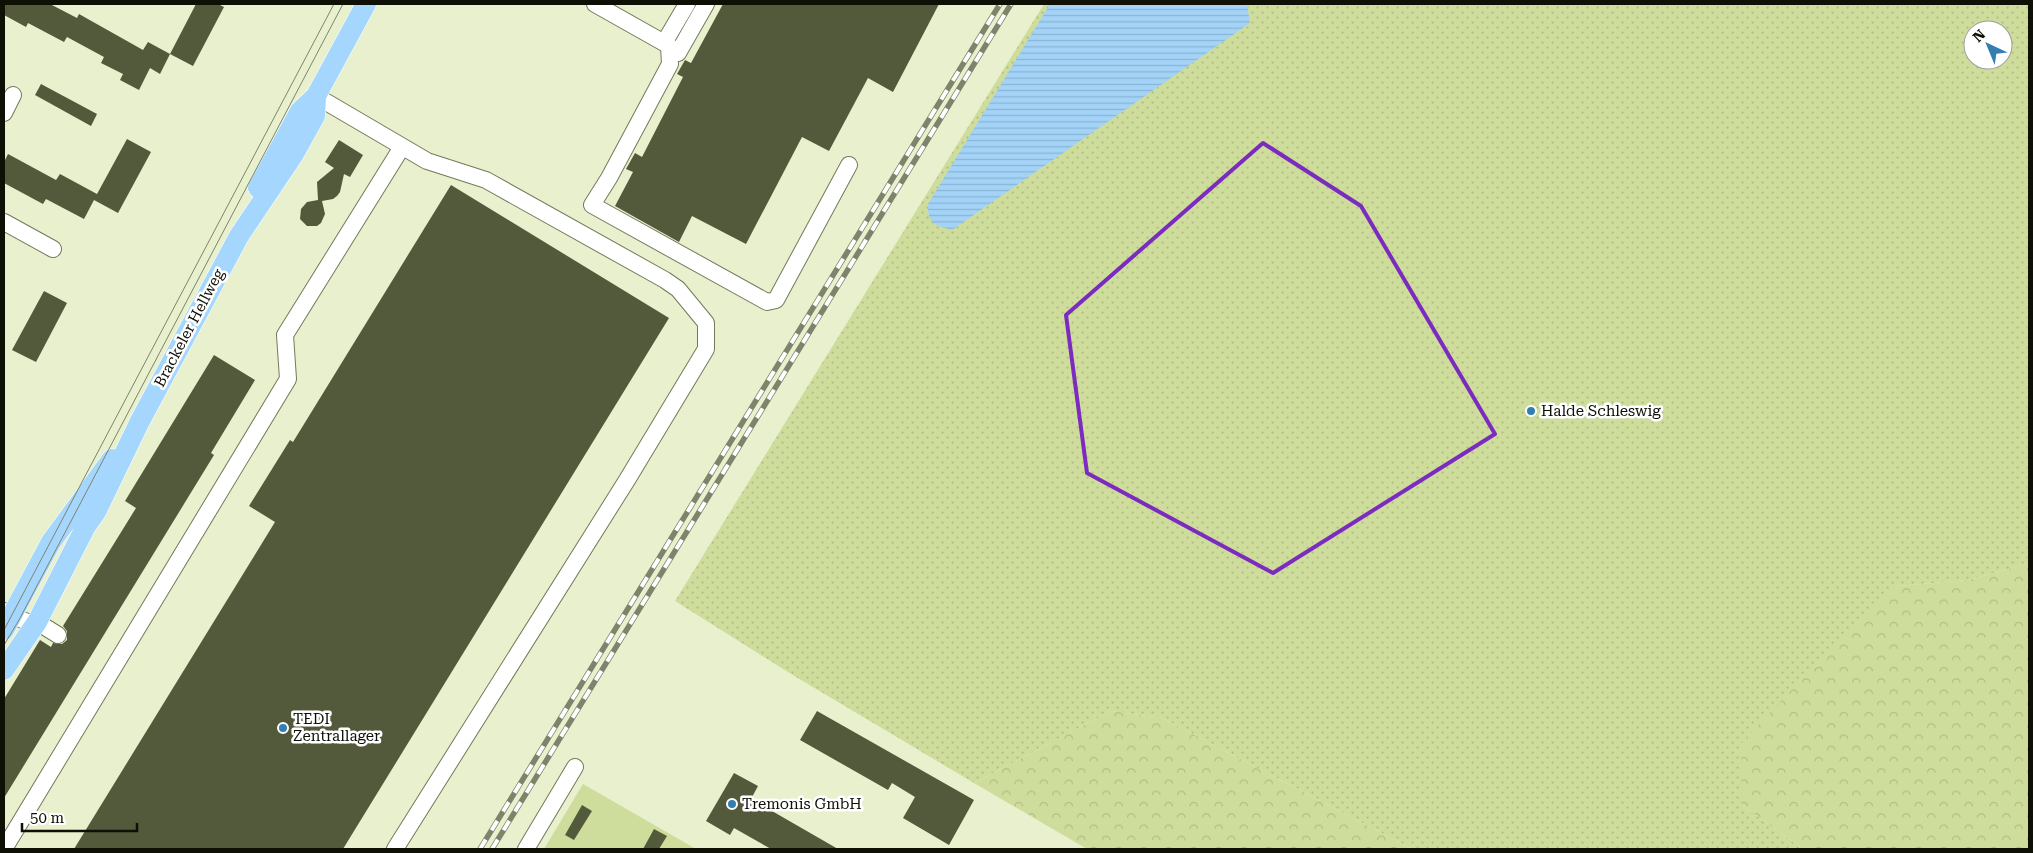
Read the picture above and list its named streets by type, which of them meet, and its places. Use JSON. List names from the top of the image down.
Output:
{
  "streets": {
    "main road": ["Brackeler Hellweg"]
  },
  "places": ["Halde Schleswig", "TEDI Zentrallager", "Tremonis GmbH"],
  "scale_bar": "50 m",
  "north": "top left"
}
